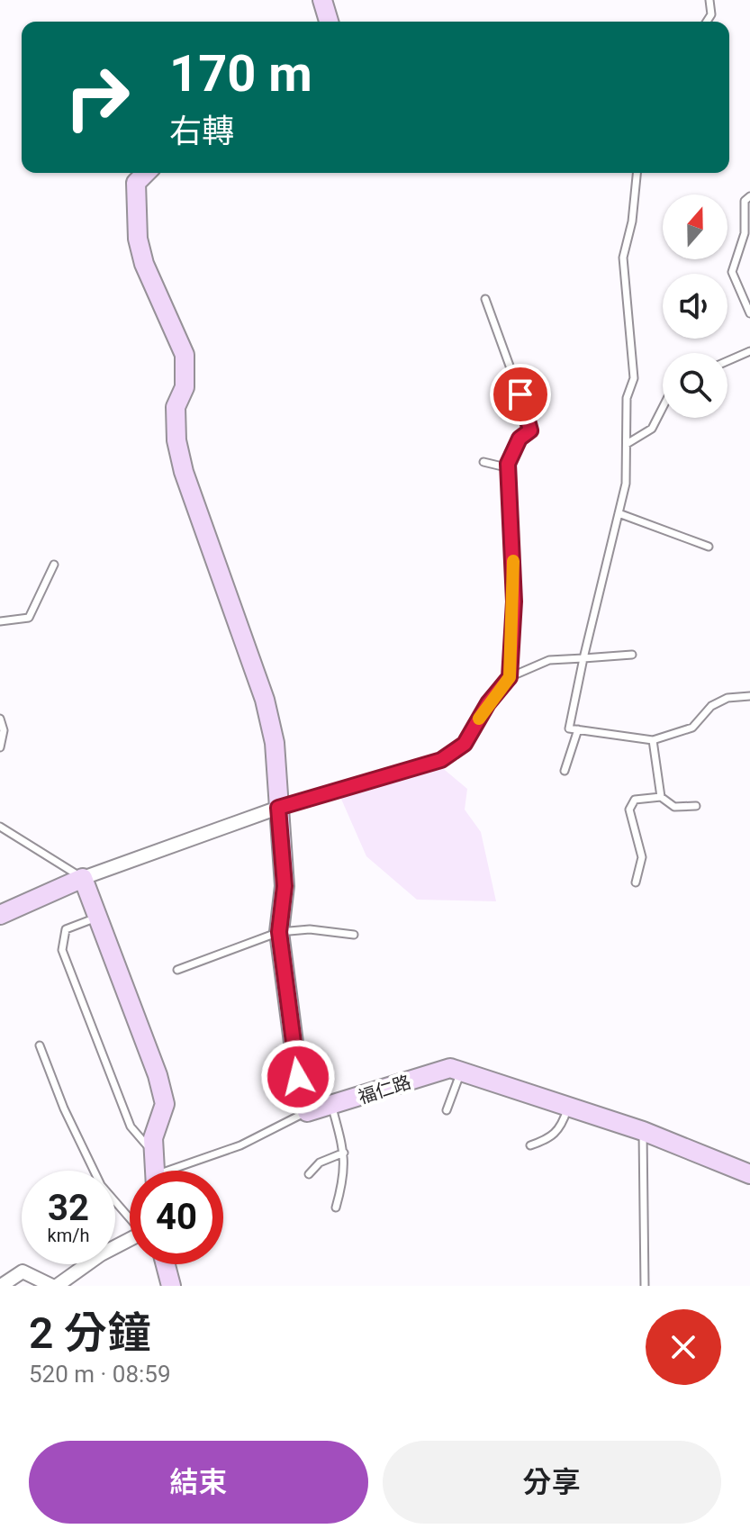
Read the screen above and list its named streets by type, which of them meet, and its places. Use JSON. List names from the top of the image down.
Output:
{
  "streets": {
    "street": ["福仁路"]
  },
  "north": "top",
  "page": {
    "turn": ["170 m", "右轉"],
    "speed": "32 km/h",
    "limit": "40",
    "heading": ["2 分鐘", "520 m · 08:59"],
    "buttons": ["結束", "分享"]
  }
}
